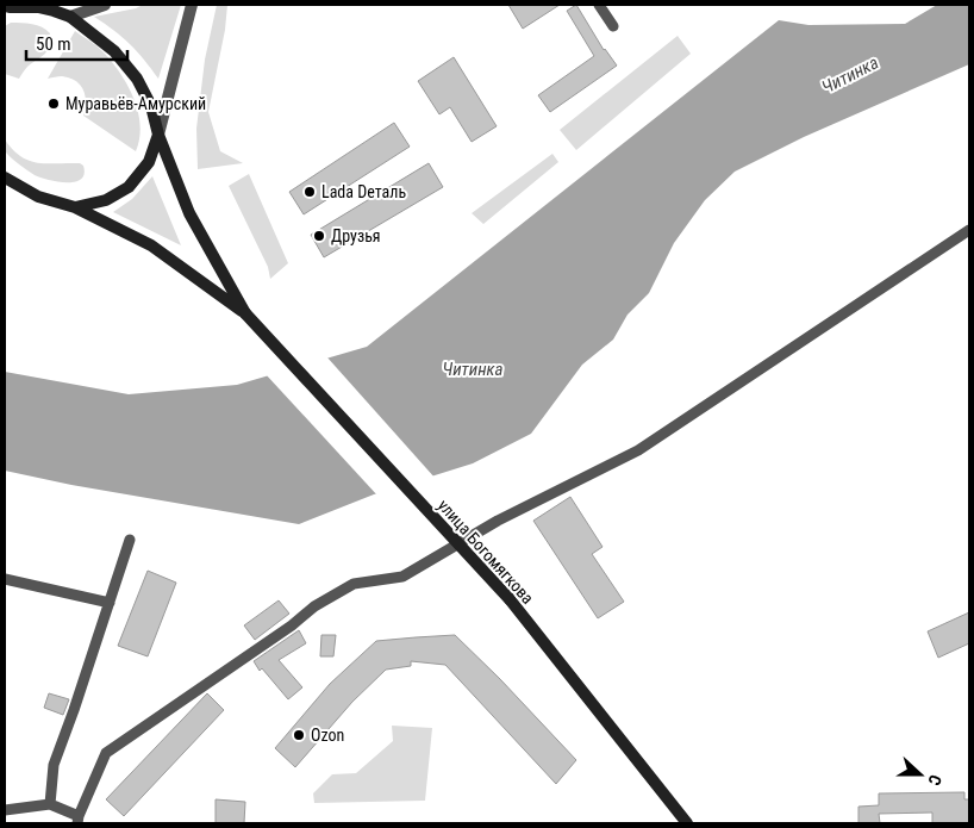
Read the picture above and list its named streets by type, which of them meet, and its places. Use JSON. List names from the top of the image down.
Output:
{
  "streets": {
    "main road": ["улица Богомягкова"]
  },
  "water": ["Читинка"],
  "places": [
    "Муравьёв-Амурский",
    "Lada Dеталь",
    "Друзья",
    "Ozon"
  ],
  "scale_bar": "50 m",
  "north": "right"
}
